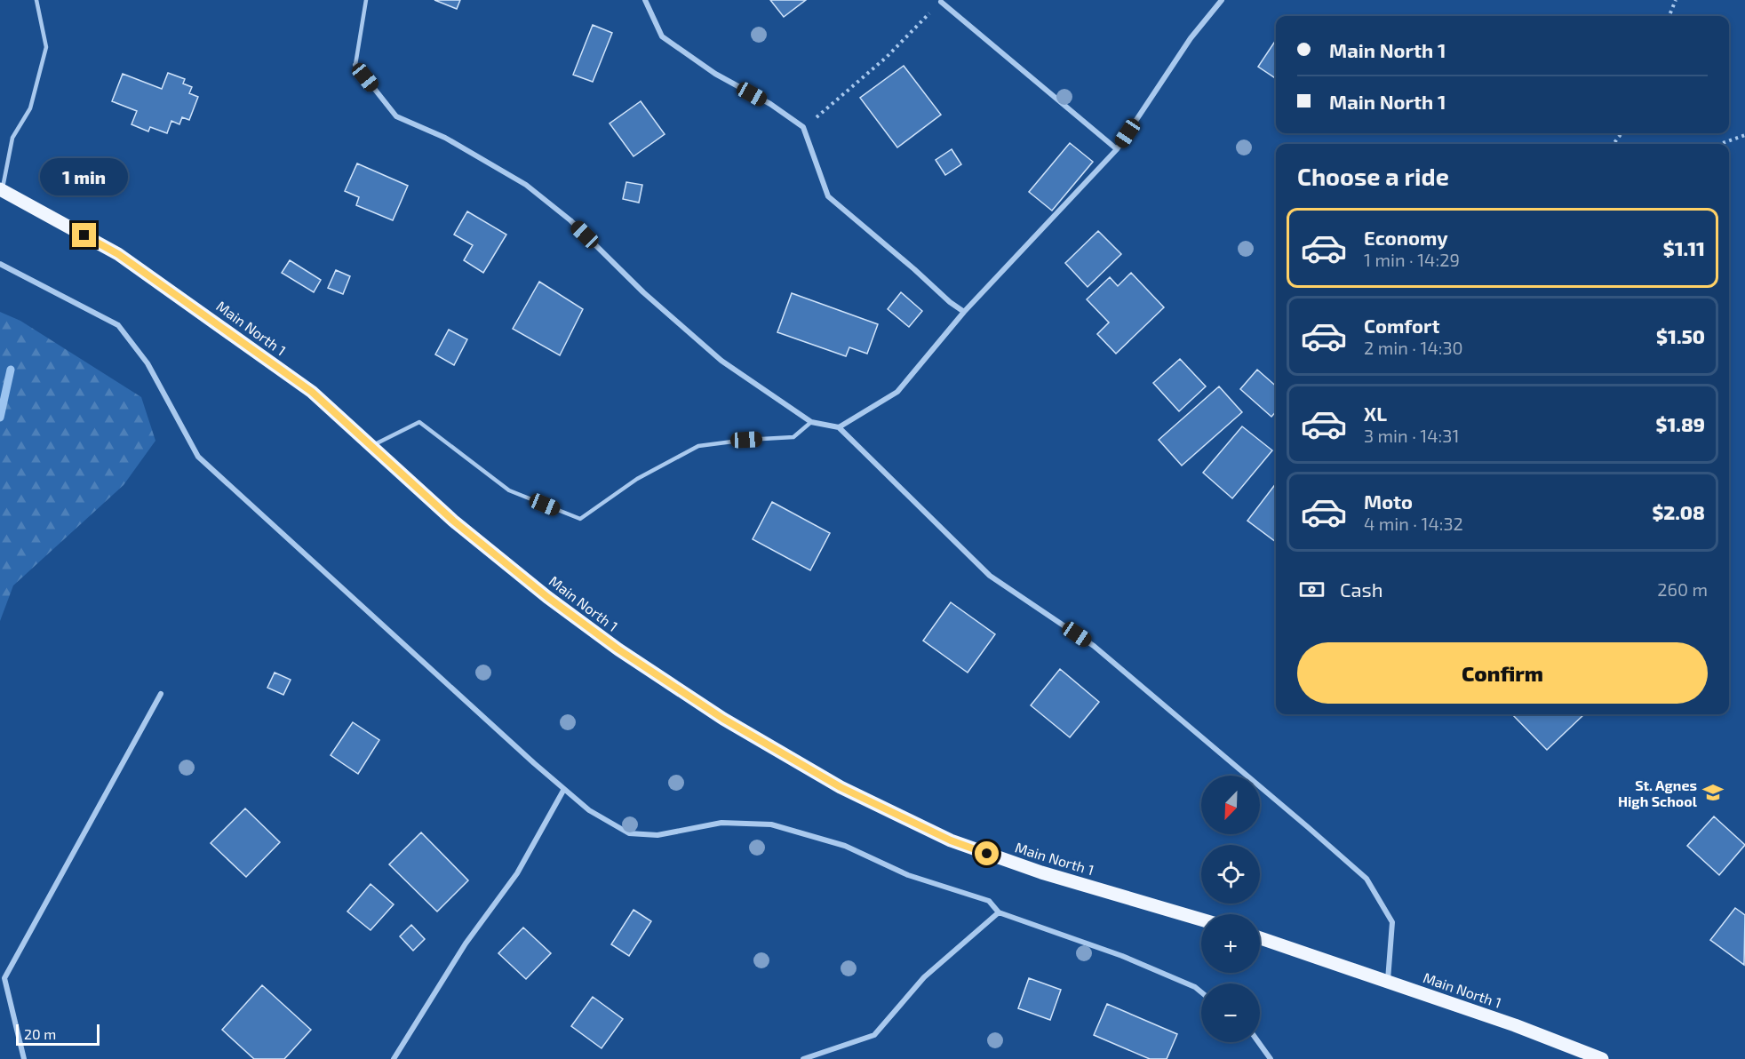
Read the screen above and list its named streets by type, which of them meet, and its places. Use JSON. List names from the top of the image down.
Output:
{
  "streets": {
    "main road": ["Main North 1"]
  },
  "places": {
    "school or university": ["St. Agnes High School"]
  },
  "scale_bar": "20 m",
  "north": "bottom left",
  "page": {
    "banner": ["Main North 1", "Main North 1"],
    "heading": "Choose a ride",
    "bubble": "1 min",
    "list": [
      {
        "name": "Economy",
        "note": "1 min · 14:29",
        "value": "$1.11"
      },
      {
        "name": "Comfort",
        "note": "2 min · 14:30",
        "value": "$1.50"
      },
      {
        "name": "XL",
        "note": "3 min · 14:31",
        "value": "$1.89"
      },
      {
        "name": "Moto",
        "note": "4 min · 14:32",
        "value": "$2.08"
      }
    ],
    "pay": ["Cash", "260 m"],
    "buttons": "Confirm",
    "map_buttons": ["+", "−"],
    "scale": "20 m"
  }
}
